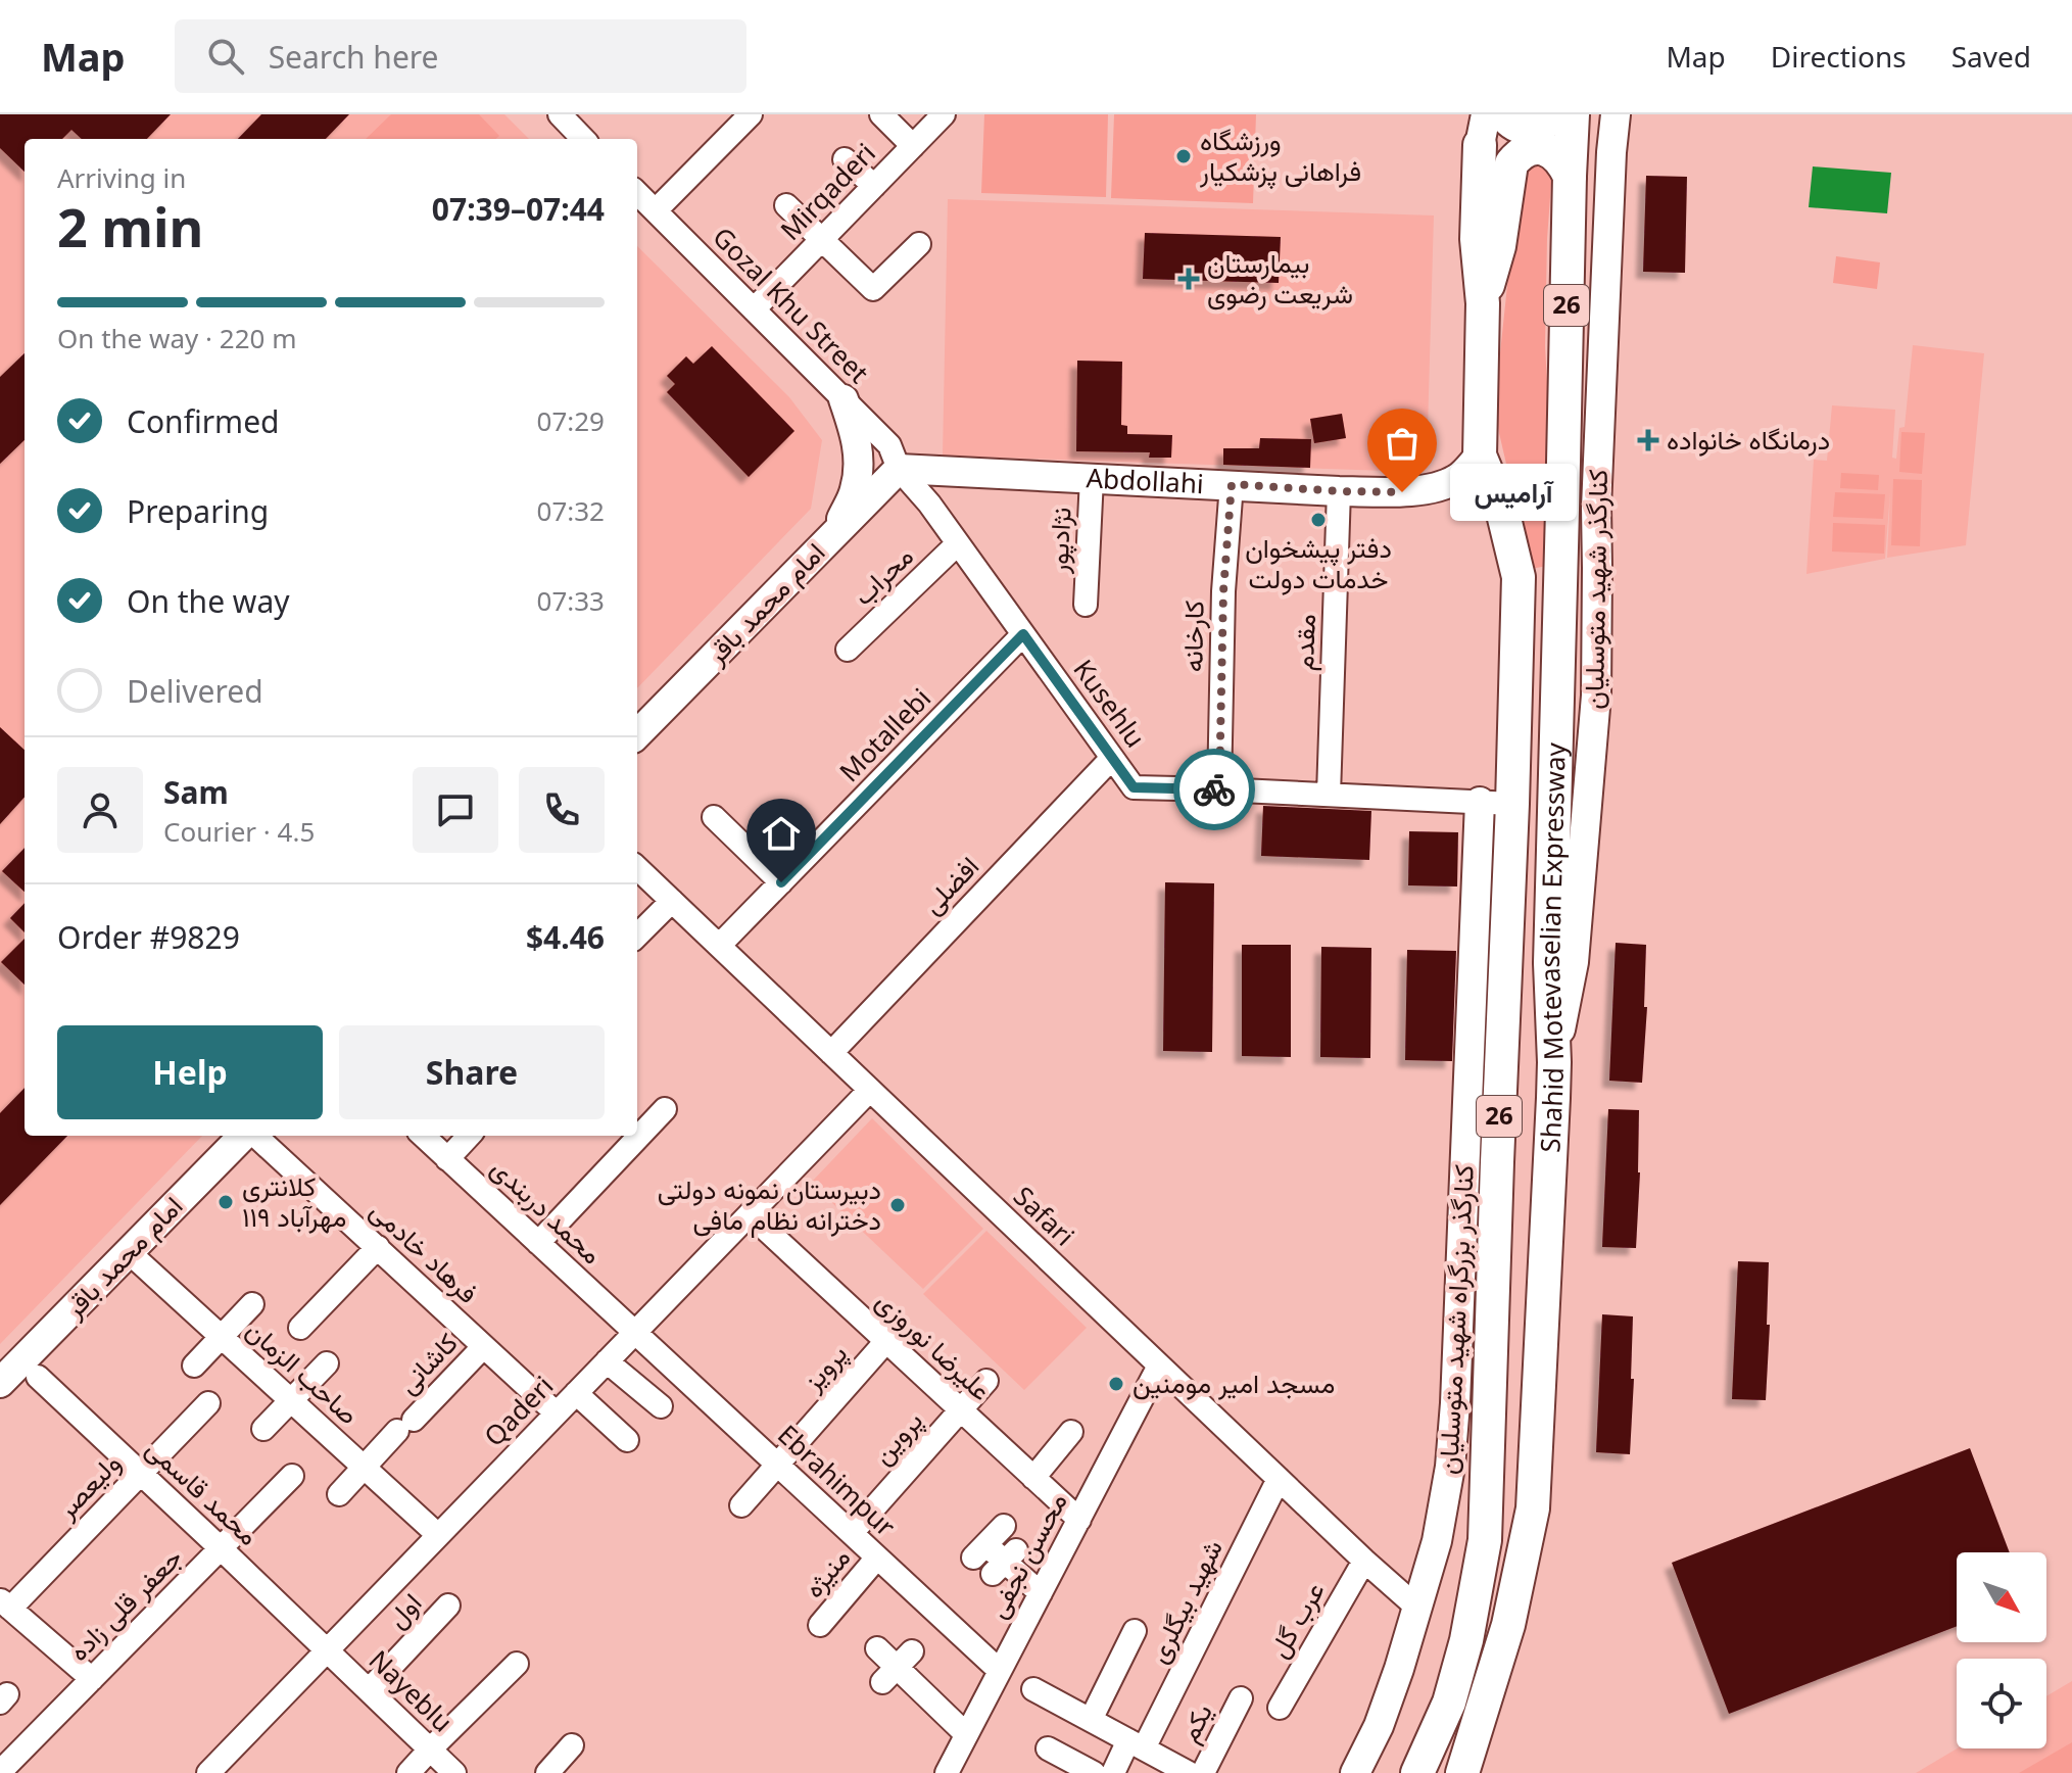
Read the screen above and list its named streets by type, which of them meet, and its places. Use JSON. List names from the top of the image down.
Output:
{
  "streets": {
    "highway": ["26", "Shahid Motevaselian Expressway"],
    "main road": [
      "Abdollahi",
      "کنارگذر شهید متوسلیان",
      "امام محمد باقر",
      "کنارگذر بزرگراه شهید متوسلیان"
    ],
    "street": [
      "Mirqaderi",
      "Gozal Khu Street",
      "نژادپور",
      "محراب",
      "کارخانه",
      "مقدم",
      "Kusehlu",
      "Motallebi",
      "افضلی",
      "محمد دربندی",
      "Safari",
      "فرهاد خادمی",
      "علیرضا نوروزی",
      "کاشانی",
      "پرویز",
      "صاحب الزمان",
      "Qaderi",
      "پروین",
      "Ebrahimpur",
      "ولیعصر",
      "محمد قاسمی",
      "محسن نجفی",
      "منیژه",
      "شهید بیگلری",
      "جعفر قلی زاده",
      "اول",
      "عرب گل",
      "Nayeblu",
      "یکم"
    ]
  },
  "crossings": [
    ["Mirqaderi", "Gozal Khu Street"],
    ["Gozal Khu Street", "Abdollahi"],
    ["Gozal Khu Street", "امام محمد باقر"],
    ["Gozal Khu Street", "Kusehlu"],
    ["Abdollahi", "نژادپور"],
    ["Abdollahi", "امام محمد باقر"],
    ["Abdollahi", "کارخانه"],
    ["Abdollahi", "مقدم"],
    ["Abdollahi", "Kusehlu"],
    ["Abdollahi", "Shahid Motevaselian Expressway"],
    ["محراب", "Kusehlu"],
    ["کنارگذر شهید متوسلیان", "Shahid Motevaselian Expressway"],
    ["امام محمد باقر", "Kusehlu"],
    ["امام محمد باقر", "صاحب الزمان"],
    ["کارخانه", "Kusehlu"],
    ["مقدم", "Kusehlu"],
    ["Kusehlu", "Motallebi"],
    ["Kusehlu", "افضلی"],
    ["Kusehlu", "Shahid Motevaselian Expressway"],
    ["Kusehlu", "کنارگذر بزرگراه شهید متوسلیان"],
    ["Motallebi", "Safari"],
    ["افضلی", "Safari"],
    ["محمد دربندی", "Qaderi"],
    ["محمد دربندی", "Ebrahimpur"],
    ["Safari", "کنارگذر بزرگراه شهید متوسلیان"],
    ["Safari", "Qaderi"],
    ["Safari", "محسن نجفی"],
    ["Safari", "شهید بیگلری"],
    ["Safari", "عرب گل"],
    ["فرهاد خادمی", "کاشانی"],
    ["فرهاد خادمی", "Qaderi"],
    ["علیرضا نوروزی", "پرویز"],
    ["علیرضا نوروزی", "Qaderi"],
    ["علیرضا نوروزی", "پروین"],
    ["علیرضا نوروزی", "محسن نجفی"],
    ["کاشانی", "صاحب الزمان"],
    ["پرویز", "Ebrahimpur"],
    ["صاحب الزمان", "Qaderi"],
    ["Qaderi", "Ebrahimpur"],
    ["Qaderi", "محمد قاسمی"],
    ["Qaderi", "Nayeblu"],
    ["پروین", "Ebrahimpur"],
    ["Ebrahimpur", "محسن نجفی"],
    ["Ebrahimpur", "منیژه"],
    ["ولیعصر", "محمد قاسمی"],
    ["محمد قاسمی", "جعفر قلی زاده"],
    ["محمد قاسمی", "Nayeblu"],
    ["اول", "Nayeblu"]
  ],
  "places": {
    "other": [
      "ورزشگاه فراهانی پزشکیار",
      "آرامیس",
      "دفتر پیشخوان خدمات دولت",
      "کلانتری ۱۱۹ مهرآباد",
      "دبیرستان نمونه دولتی دخترانه نظام مافی",
      "مسجد امیر مومنین"
    ],
    "health": ["بیمارستان شریعت رضوی", "درمانگاه خانواده"]
  },
  "north": "bottom right",
  "page": {
    "header": "Map",
    "search": "Search here",
    "nav": ["Map", "Directions", "Saved"],
    "heading": ["2 min", "Arriving in", "07:39–07:44"],
    "panel": [
      "Sam",
      "Courier · 4.5",
      "Order #9829",
      "$4.46"
    ],
    "bar": "On the way · 220 m",
    "list": [
      ["Confirmed", "07:29"],
      ["Preparing", "07:32"],
      ["On the way", "07:33"],
      "Delivered"
    ],
    "bubble": "آرامیس",
    "buttons": ["Help", "Share"]
  }
}
